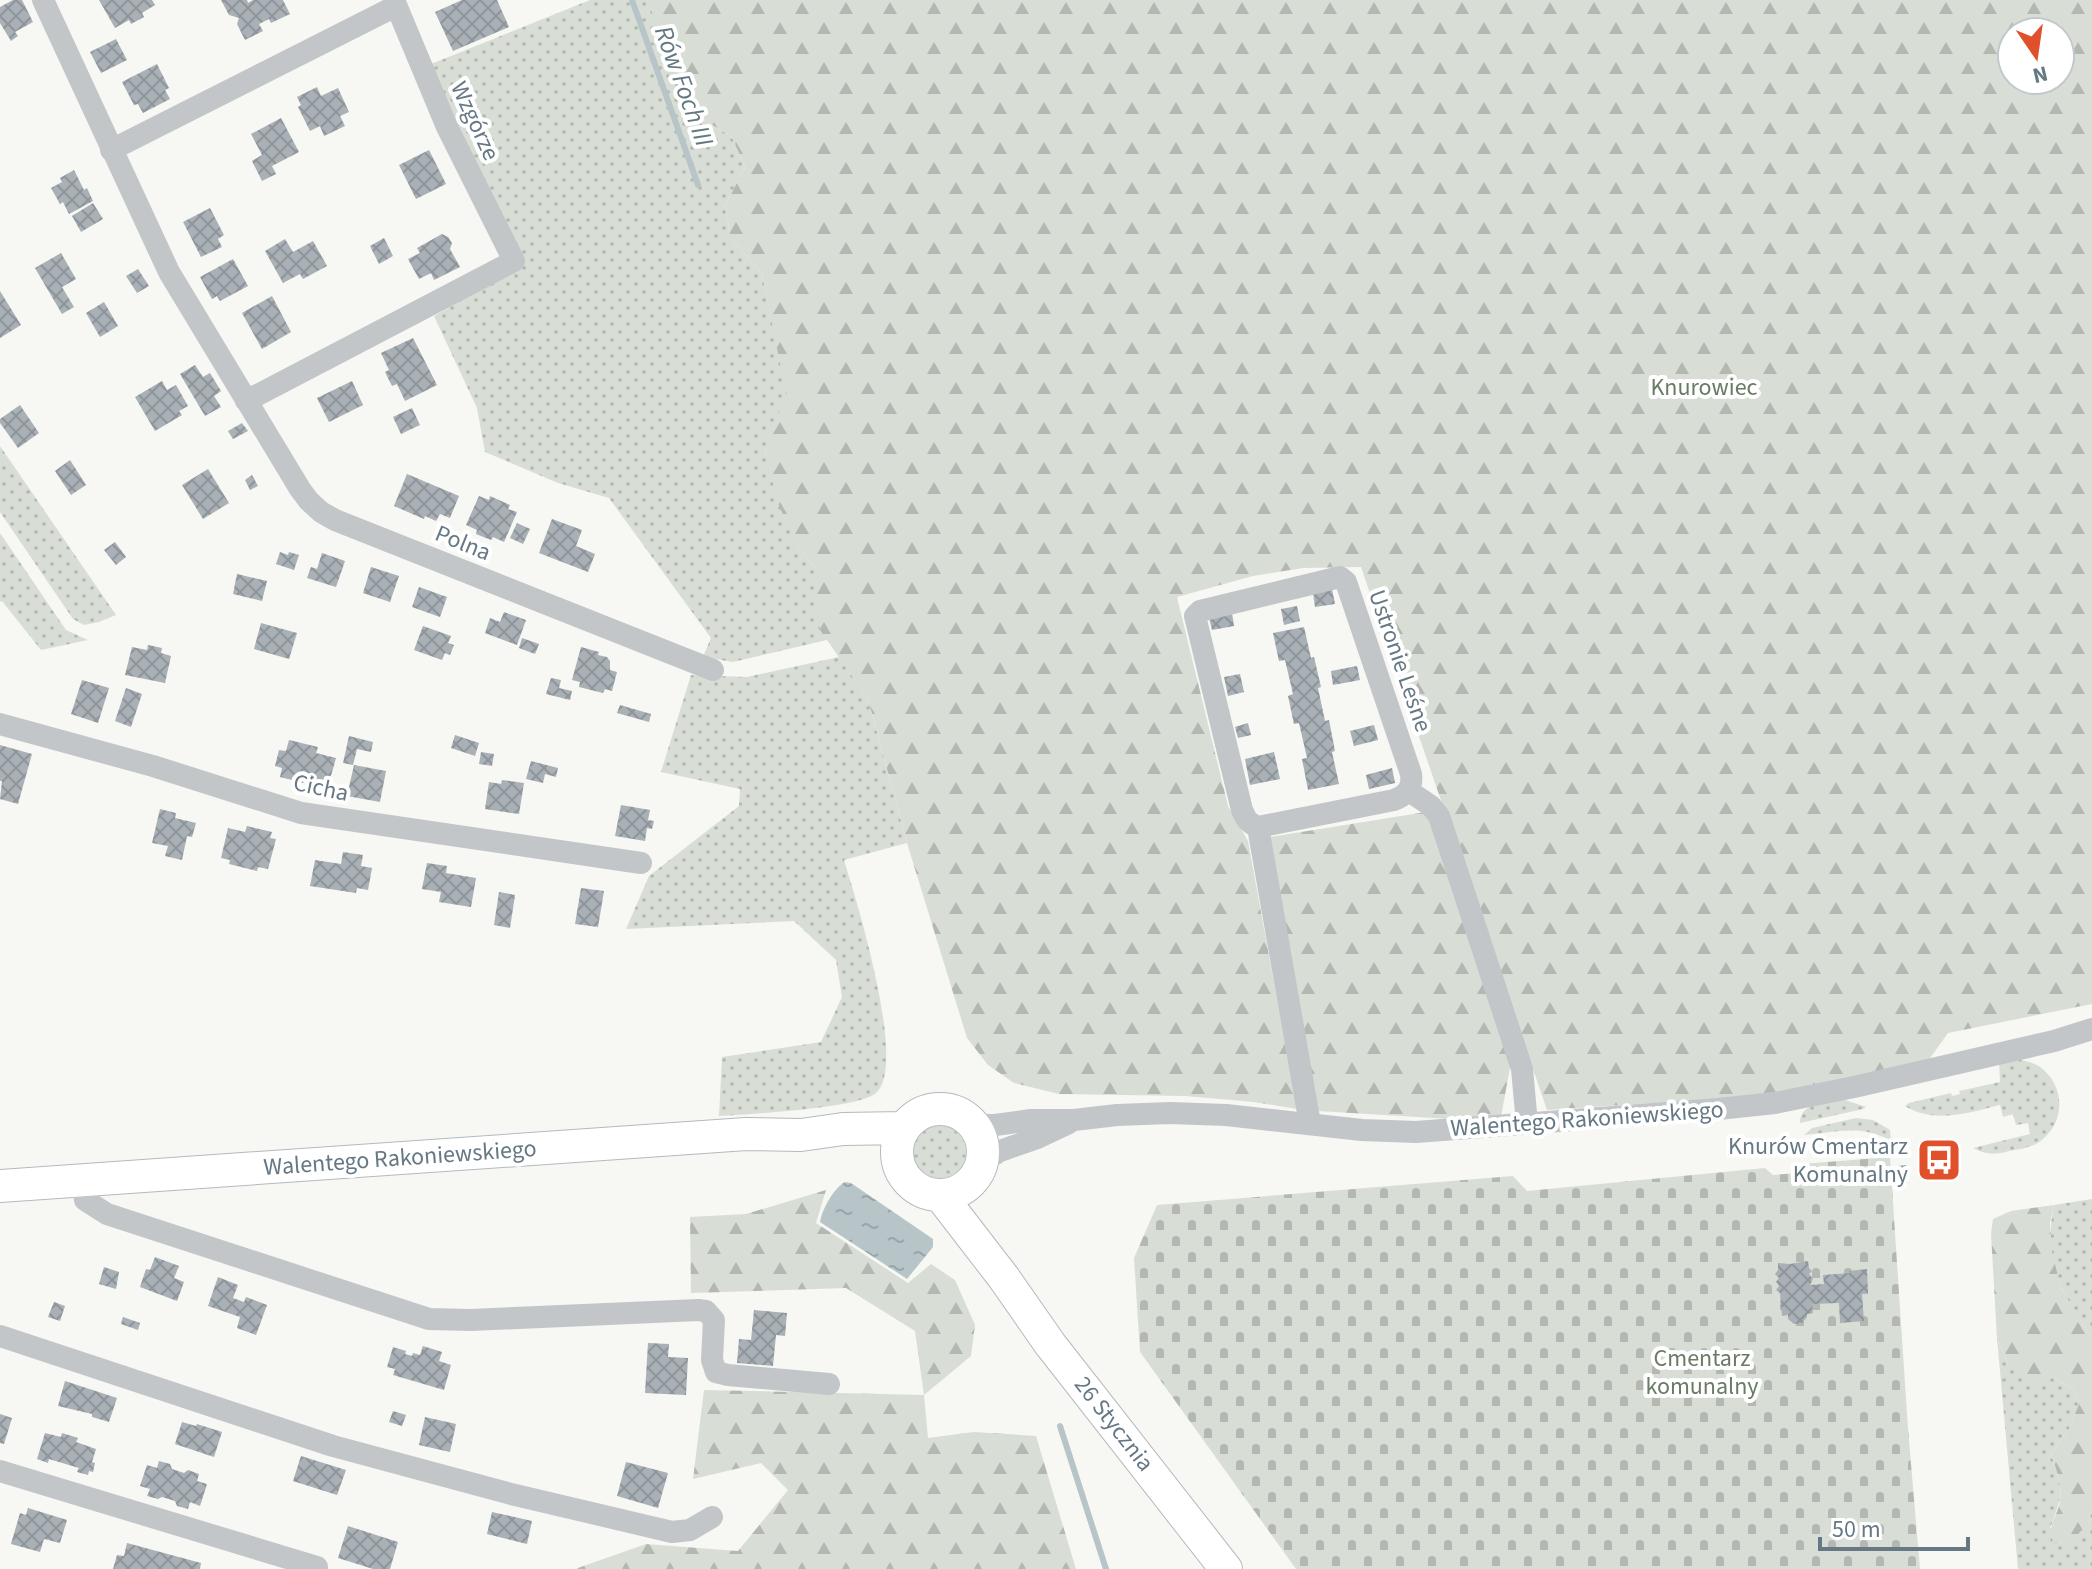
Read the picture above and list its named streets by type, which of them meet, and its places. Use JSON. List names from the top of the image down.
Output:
{
  "streets": {
    "street": [
      "Wzgórze",
      "Polna",
      "Ustronie Leśne",
      "Cicha",
      "Walentego Rakoniewskiego",
      "26 Stycznia"
    ]
  },
  "crossings": [
    ["Wzgórze", "Polna"],
    ["Ustronie Leśne", "Walentego Rakoniewskiego"],
    ["Walentego Rakoniewskiego", "26 Stycznia"]
  ],
  "water": ["Rów Foch III"],
  "parks": ["Knurowiec", "Cmentarz komunalny"],
  "places": {
    "bus stop": ["Knurów Cmentarz Komunalny"]
  },
  "scale_bar": "50 m",
  "north": "bottom"
}
